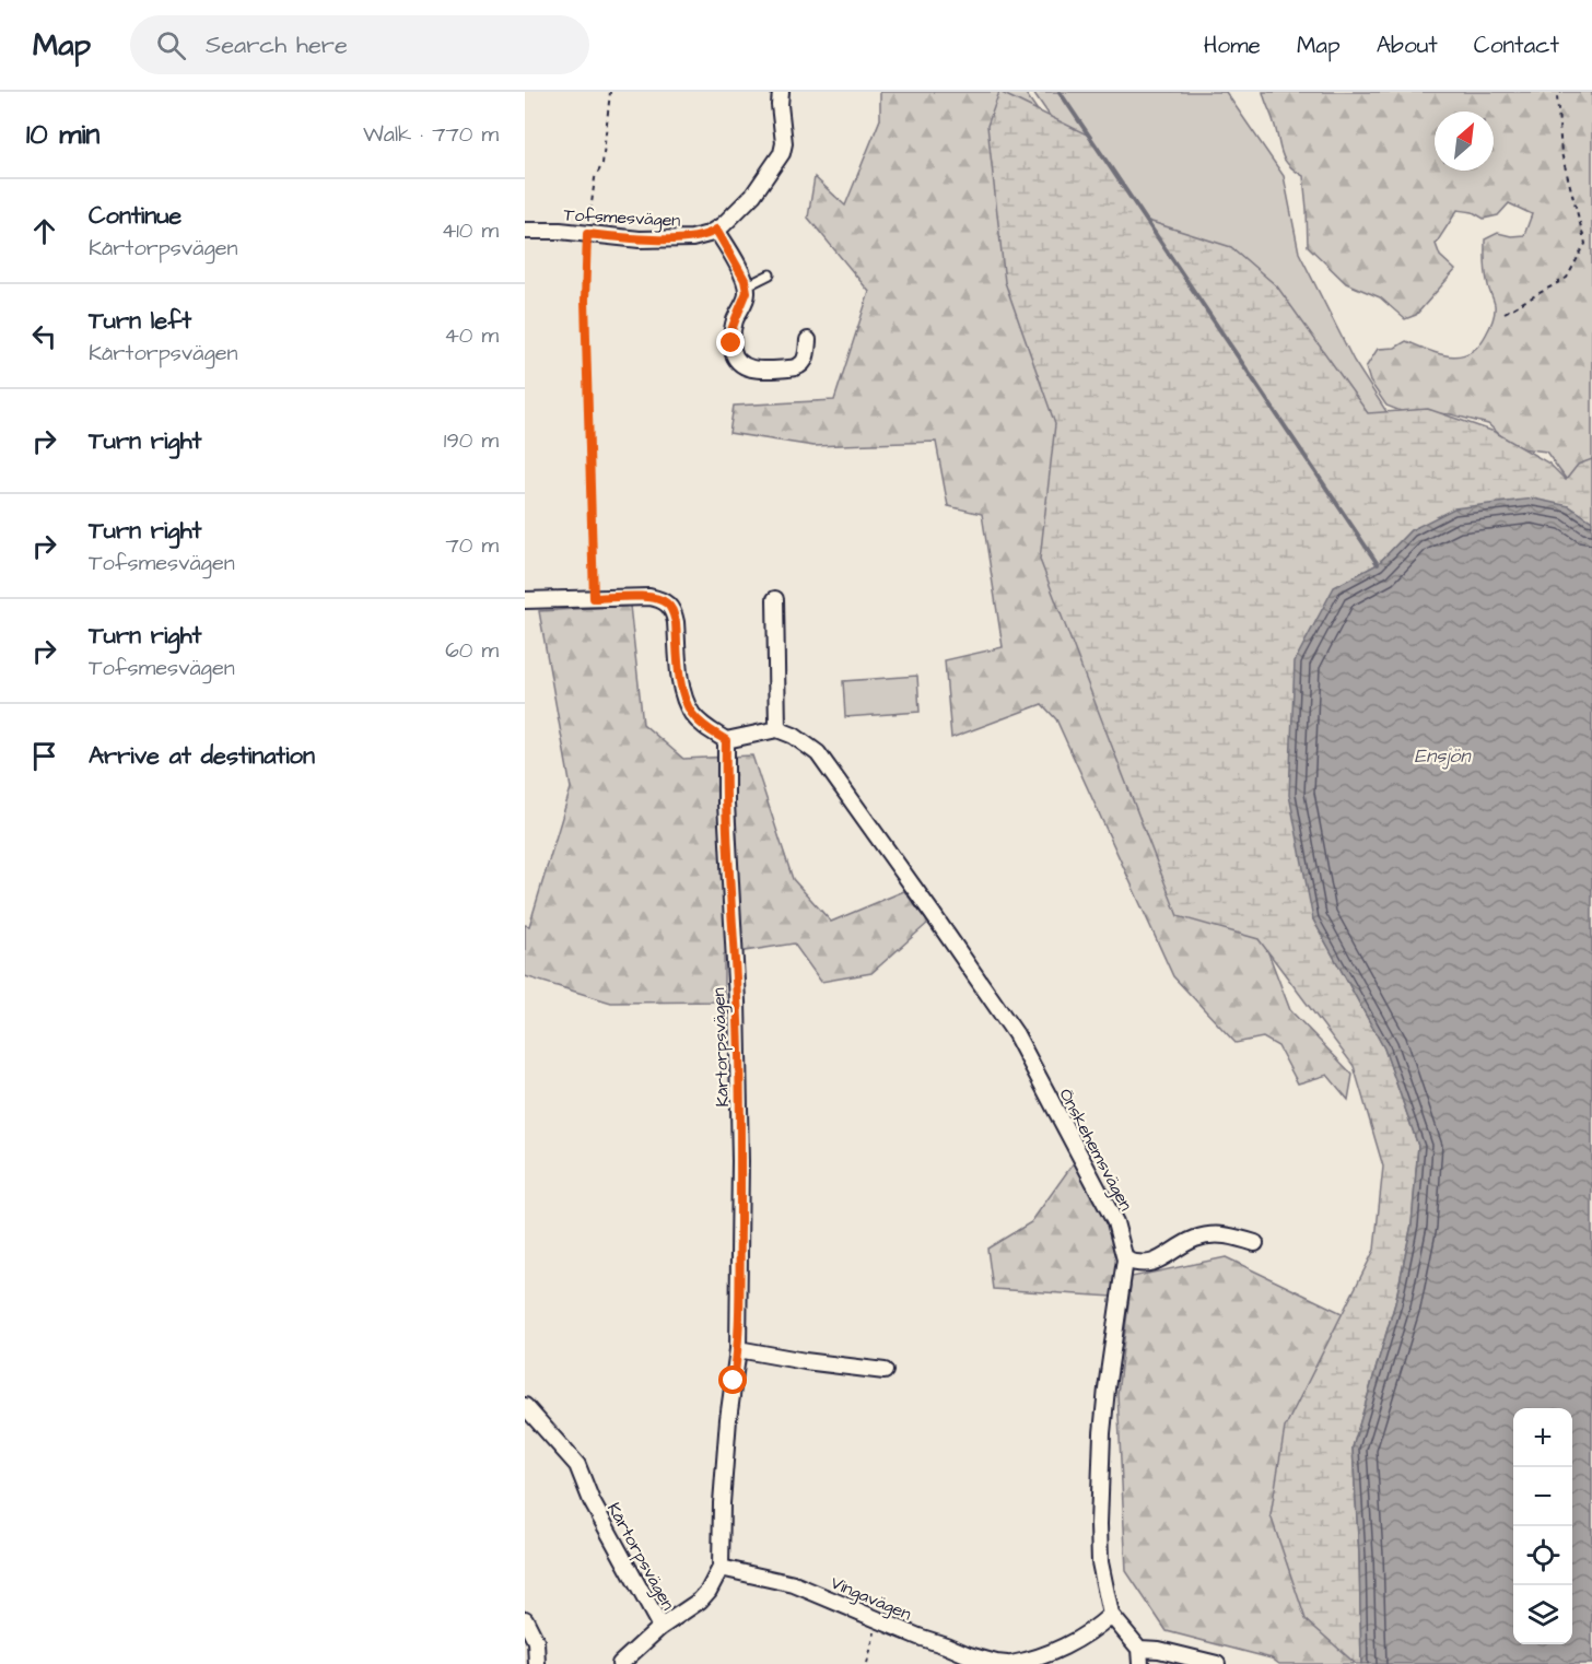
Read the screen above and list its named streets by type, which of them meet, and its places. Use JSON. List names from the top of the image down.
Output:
{
  "streets": {
    "street": [
      "Tofsmesvägen",
      "Kårtorpsvägen",
      "Önskehemsvägen",
      "Vingavägen"
    ]
  },
  "crossings": [
    ["Kårtorpsvägen", "Vingavägen"],
    ["Önskehemsvägen", "Vingavägen"]
  ],
  "water": ["Ensjön"],
  "north": "top right",
  "page": {
    "header": "Map",
    "search": "Search here",
    "nav": [
      "Home",
      "Map",
      "About",
      "Contact"
    ],
    "heading": ["10 min", "Walk · 770 m"],
    "list": [
      ["Continue", "Kårtorpsvägen", "410 m"],
      ["Turn left", "Kårtorpsvägen", "40 m"],
      ["Turn right", "190 m"],
      ["Turn right", "Tofsmesvägen", "70 m"],
      ["Turn right", "Tofsmesvägen", "60 m"],
      "Arrive at destination"
    ],
    "map_buttons": ["+", "−"]
  }
}
